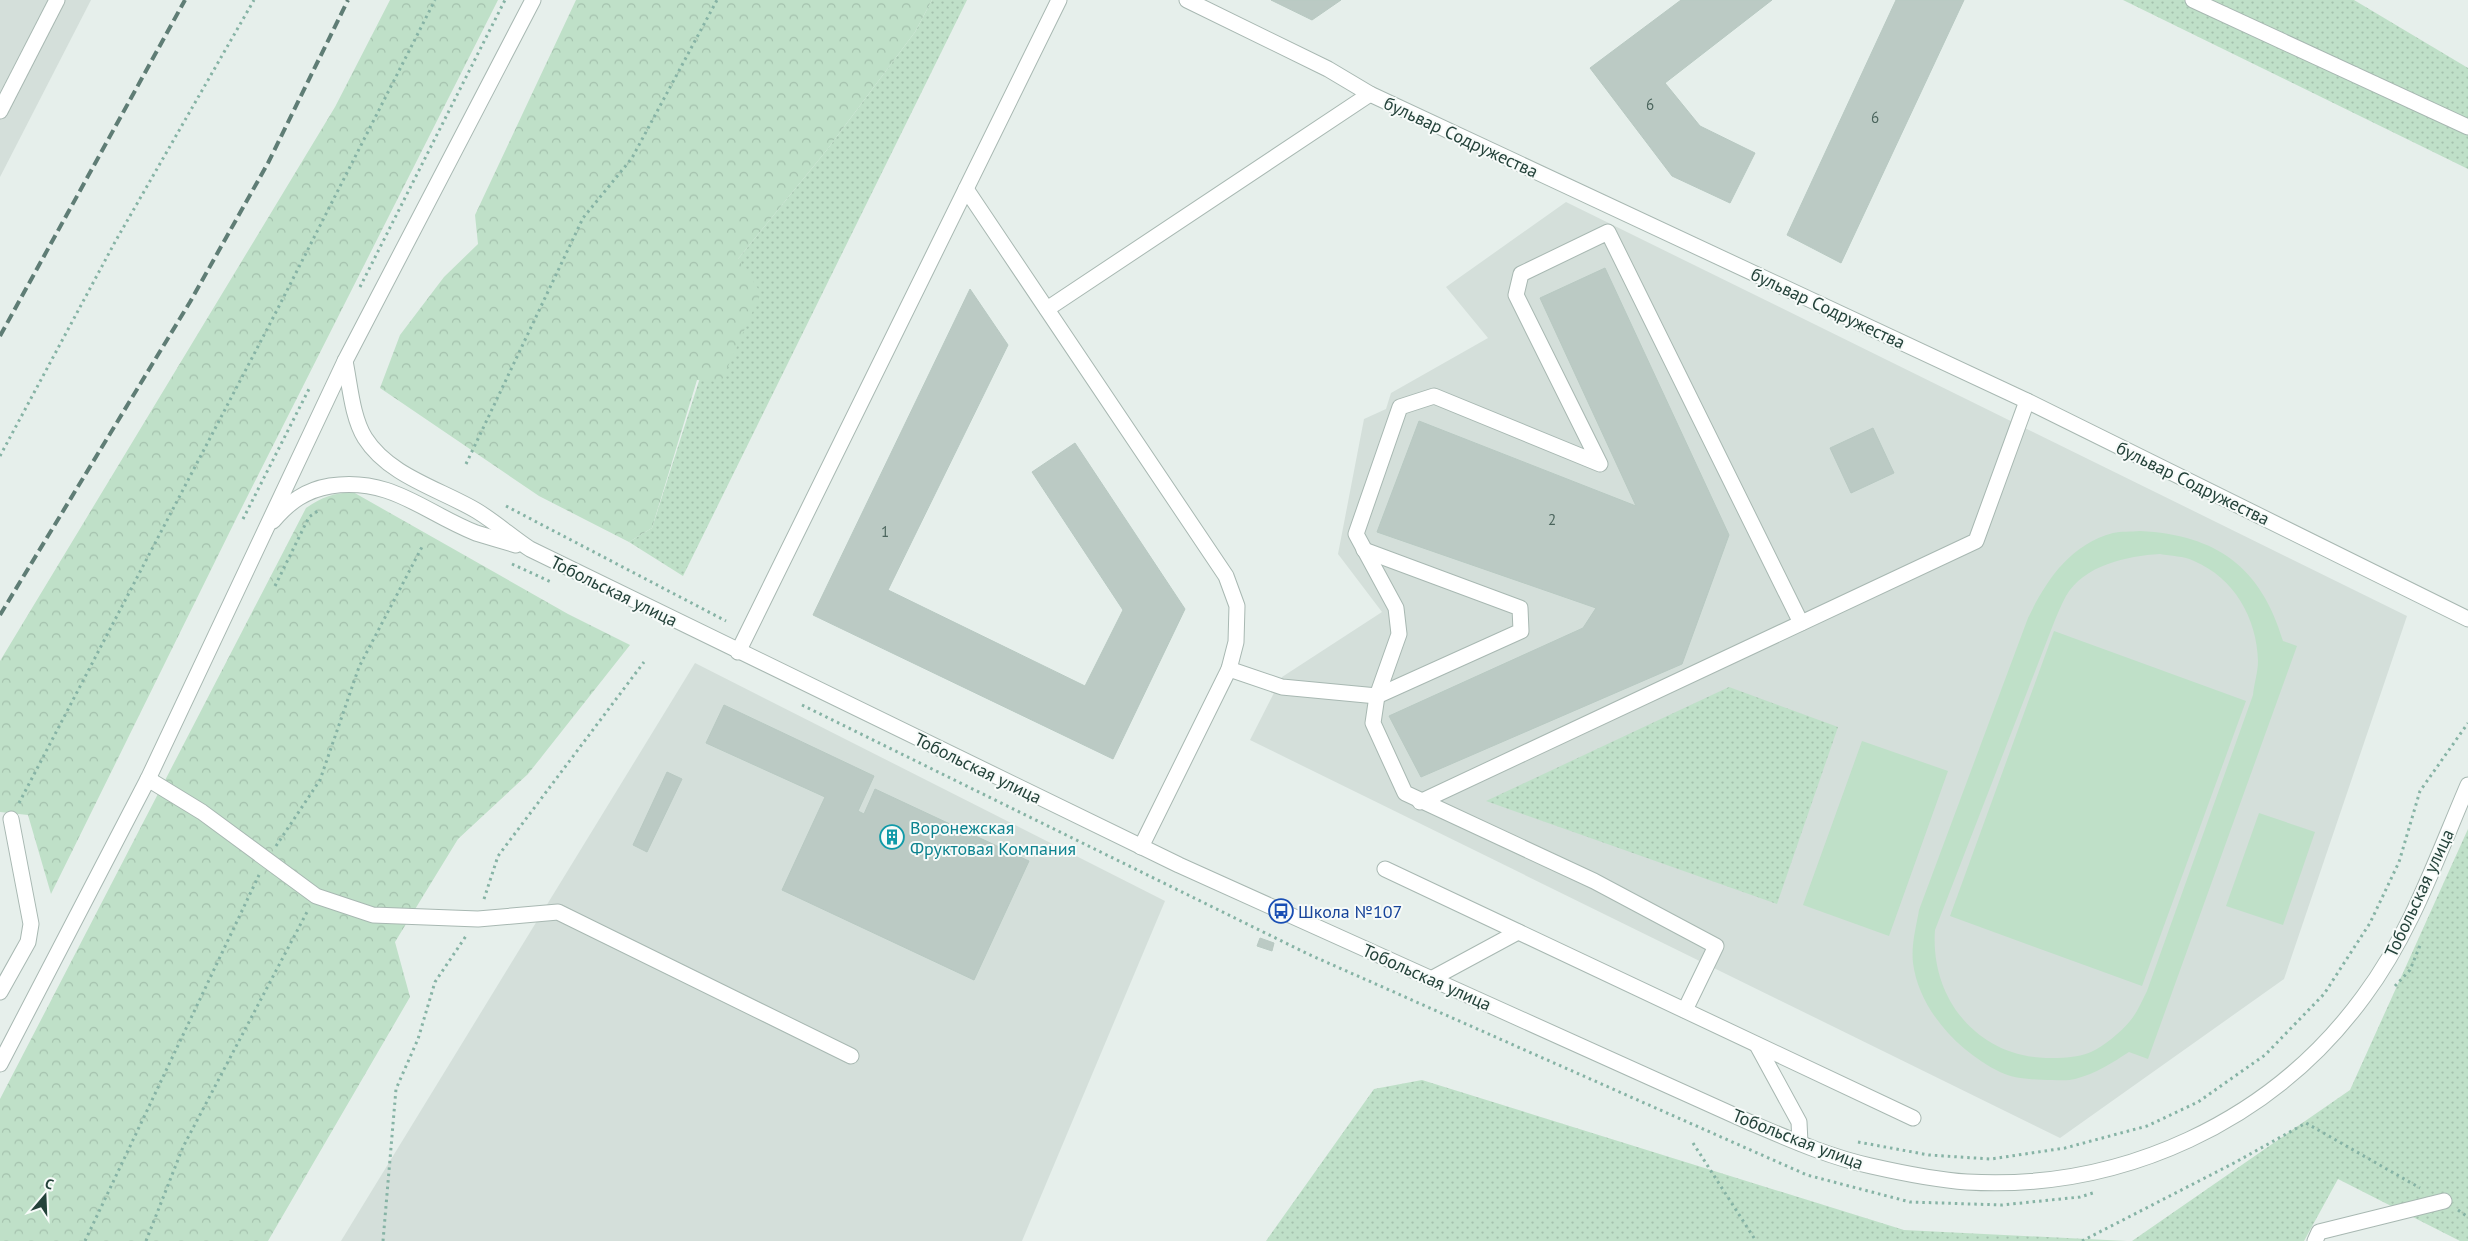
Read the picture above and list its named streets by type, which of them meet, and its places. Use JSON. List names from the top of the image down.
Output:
{
  "streets": {
    "street": ["бульвар Содружества", "Тобольская улица"]
  },
  "places": {
    "building": ["Воронежская Фруктовая Компания"],
    "bus stop": ["Школа №107"]
  },
  "house_numbers": [
    "6",
    "6",
    "2",
    "1"
  ],
  "north": "top"
}
